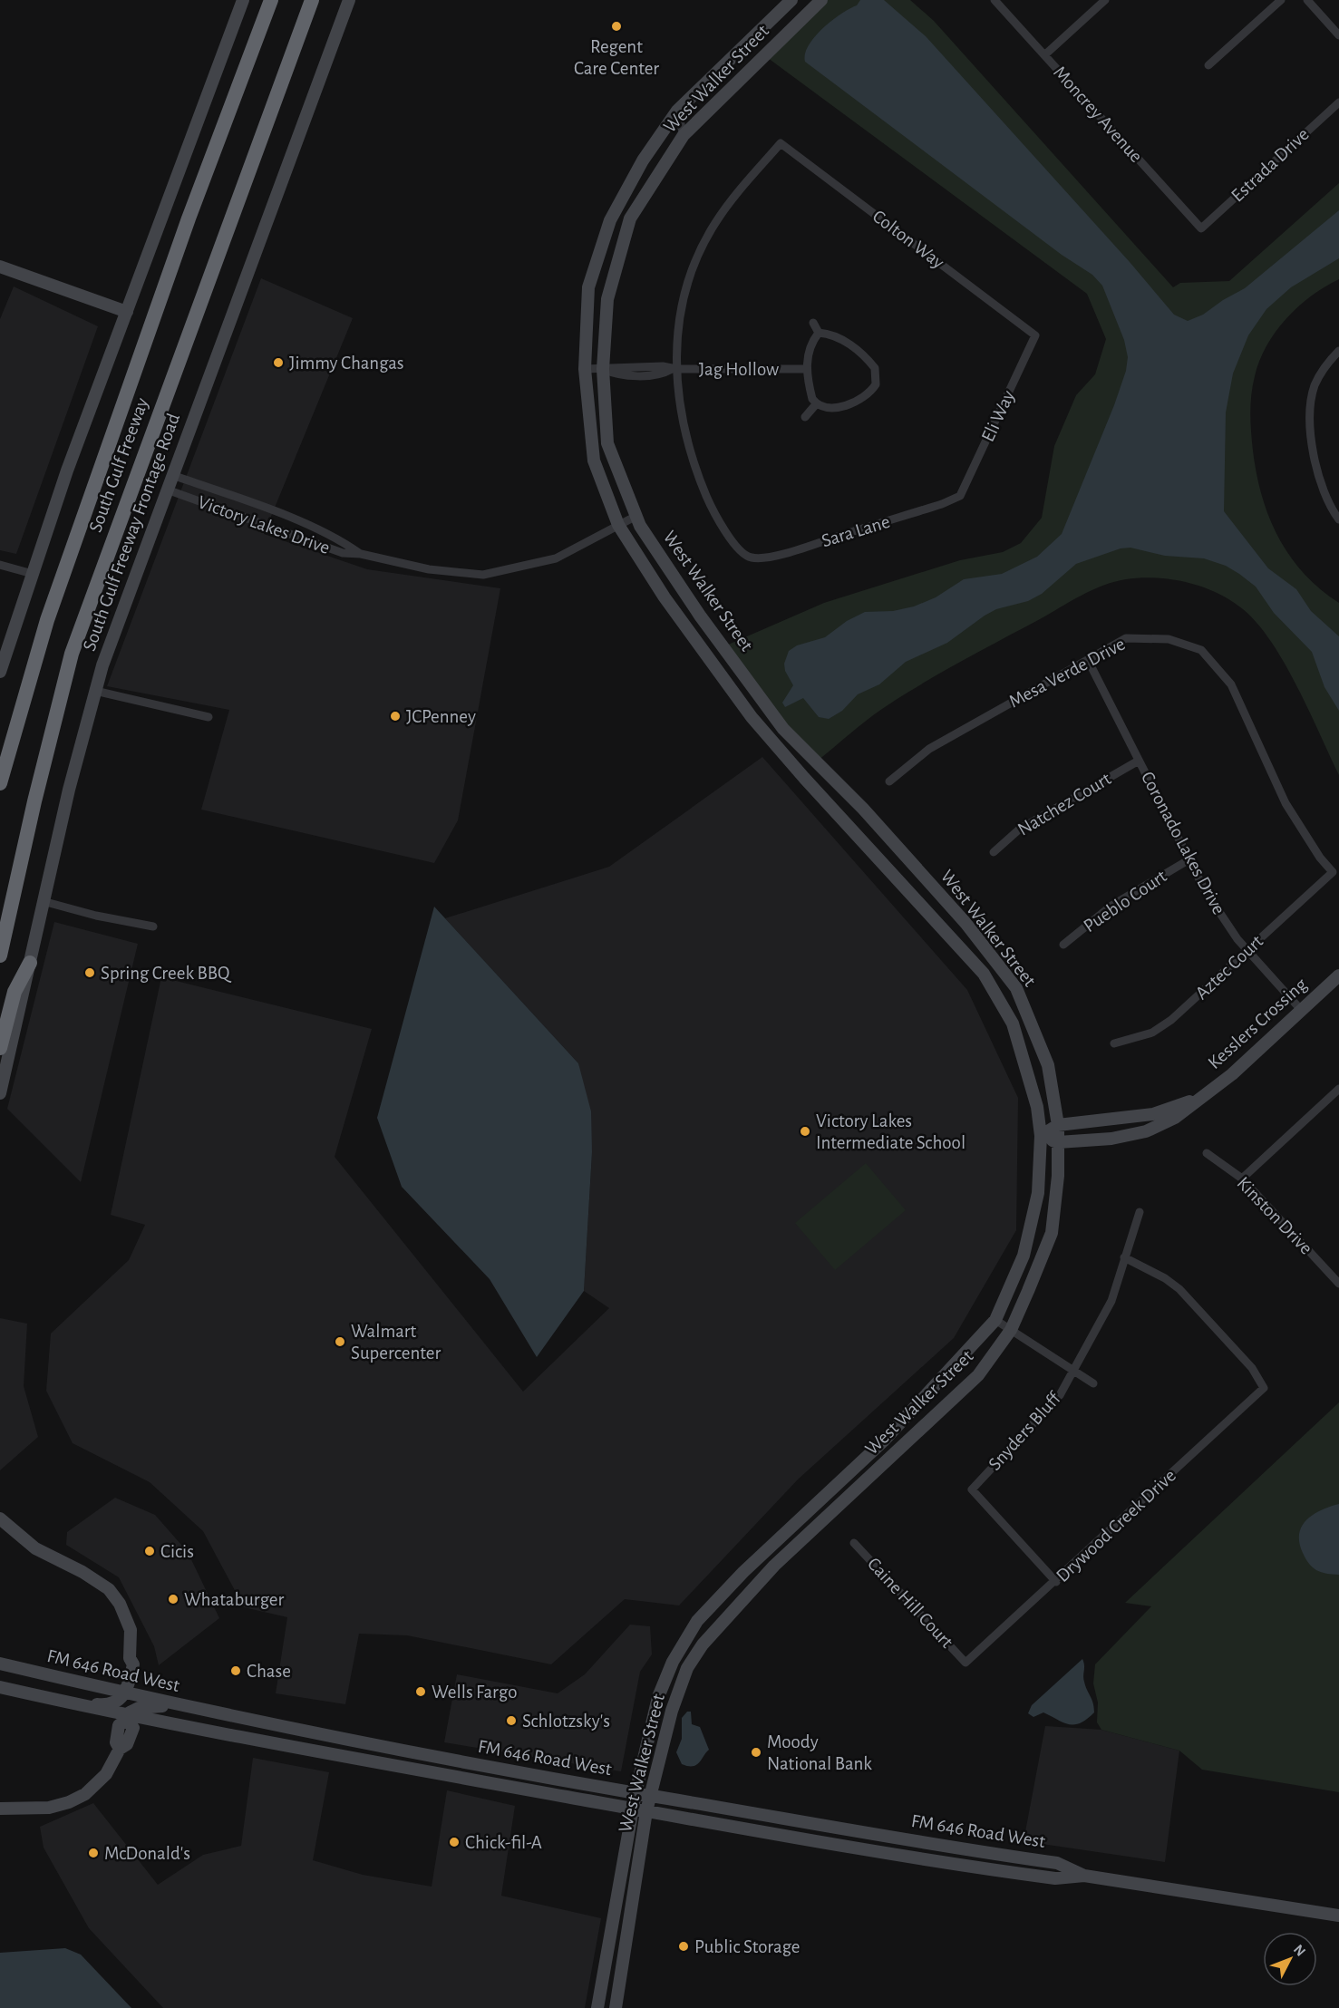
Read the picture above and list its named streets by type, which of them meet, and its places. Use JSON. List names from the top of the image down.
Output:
{
  "streets": {
    "highway": ["South Gulf Freeway"],
    "street": [
      "West Walker Street",
      "Moncrey Avenue",
      "Estrada Drive",
      "Colton Way",
      "Jag Hollow",
      "Eli Way",
      "Victory Lakes Drive",
      "Sara Lane",
      "South Gulf Freeway Frontage Road",
      "Mesa Verde Drive",
      "Natchez Court",
      "Coronado Lakes Drive",
      "Pueblo Court",
      "Aztec Court",
      "Kesslers Crossing",
      "Kinston Drive",
      "Snyders Bluff",
      "Drywood Creek Drive",
      "Caine Hill Court",
      "FM 646 Road West"
    ]
  },
  "crossings": [
    ["West Walker Street", "Jag Hollow"],
    ["West Walker Street", "Victory Lakes Drive"],
    ["West Walker Street", "Kesslers Crossing"],
    ["West Walker Street", "FM 646 Road West"],
    ["Moncrey Avenue", "Estrada Drive"],
    ["Colton Way", "Jag Hollow"],
    ["Colton Way", "Eli Way"],
    ["Colton Way", "Sara Lane"],
    ["Jag Hollow", "Sara Lane"],
    ["Eli Way", "Sara Lane"],
    ["Victory Lakes Drive", "South Gulf Freeway Frontage Road"],
    ["Mesa Verde Drive", "Coronado Lakes Drive"],
    ["Mesa Verde Drive", "Aztec Court"],
    ["Natchez Court", "Coronado Lakes Drive"],
    ["Coronado Lakes Drive", "Pueblo Court"],
    ["Coronado Lakes Drive", "Aztec Court"],
    ["Coronado Lakes Drive", "Kesslers Crossing"],
    ["Snyders Bluff", "Drywood Creek Drive"],
    ["Drywood Creek Drive", "Caine Hill Court"]
  ],
  "places": [
    "Regent Care Center",
    "Jimmy Changas",
    "JCPenney",
    "Spring Creek BBQ",
    "Victory Lakes Intermediate School",
    "Walmart Supercenter",
    "Cicis",
    "Whataburger",
    "Chase",
    "Wells Fargo",
    "Schlotzsky's",
    "Moody National Bank",
    "Chick-fil-A",
    "McDonald's",
    "Public Storage"
  ],
  "north": "top right"
}
